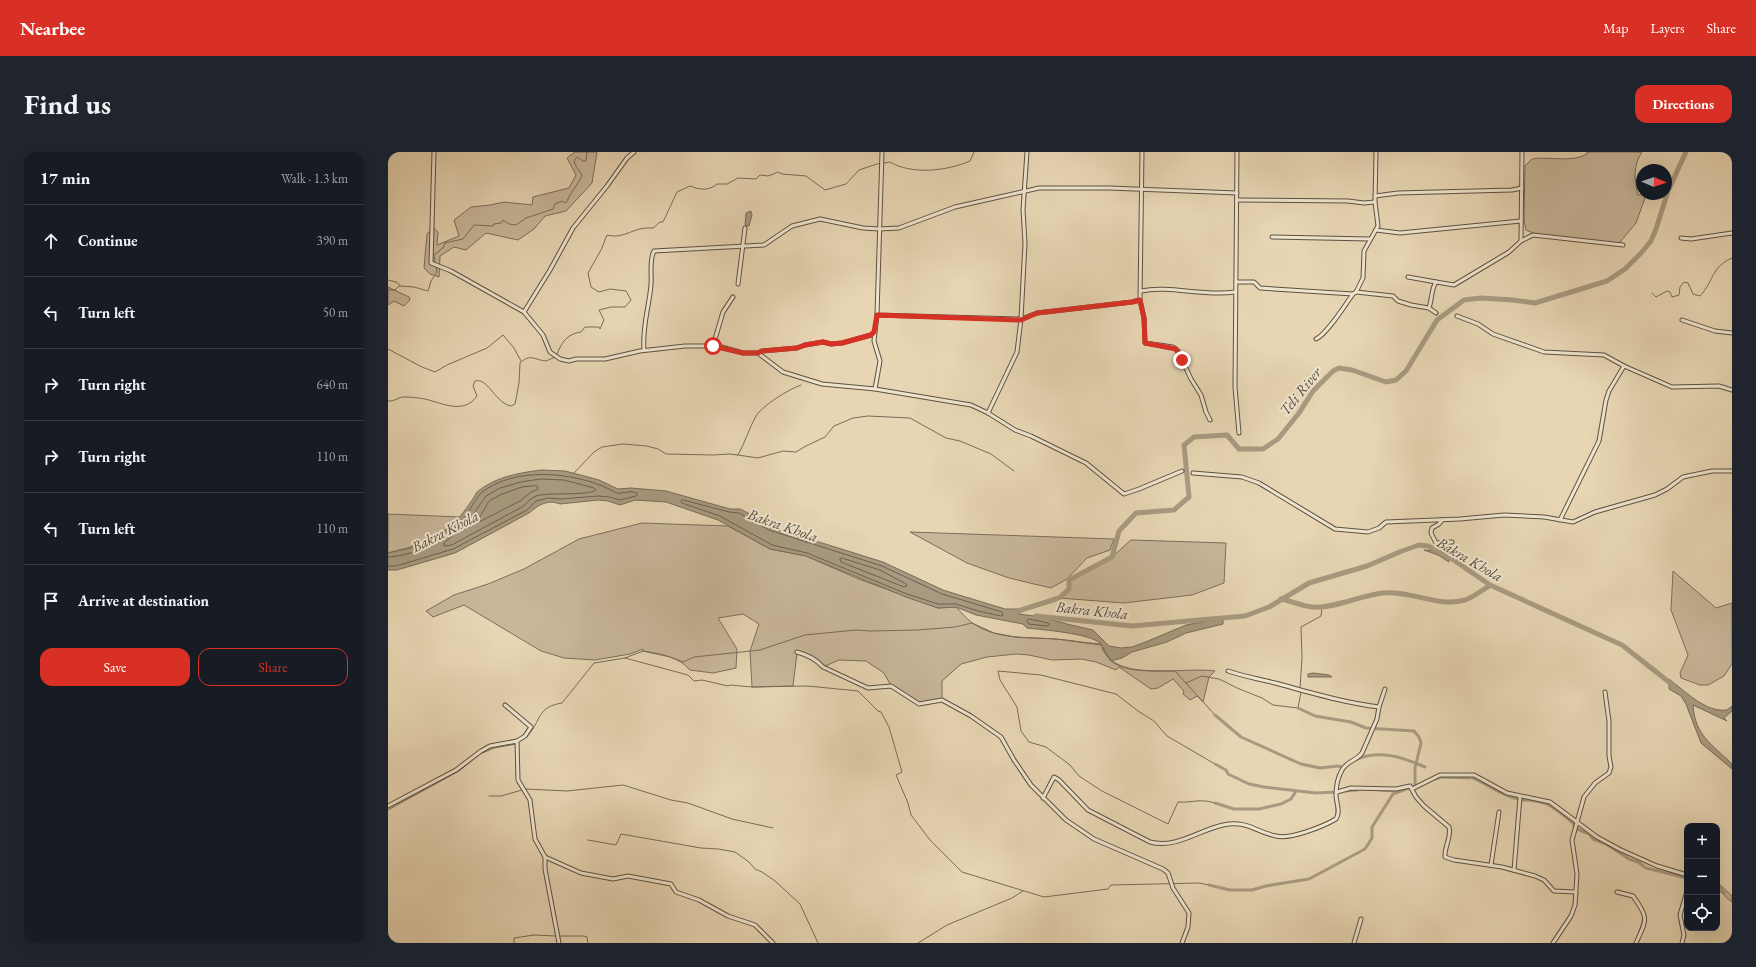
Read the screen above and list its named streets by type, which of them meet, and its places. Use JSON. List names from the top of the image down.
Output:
{
  "water": ["Teli River", "Bakra Khola"],
  "north": "right",
  "page": {
    "header": "Nearbee",
    "nav": ["Map", "Layers", "Share"],
    "buttons": [
      "Directions",
      ["Save", "Share"]
    ],
    "title": "Find us",
    "heading": ["17 min", "Walk · 1.3 km"],
    "list": [
      ["Continue", "390 m"],
      ["Turn left", "50 m"],
      ["Turn right", "640 m"],
      ["Turn right", "110 m"],
      ["Turn left", "110 m"],
      "Arrive at destination"
    ],
    "map_buttons": ["+", "−"]
  }
}
